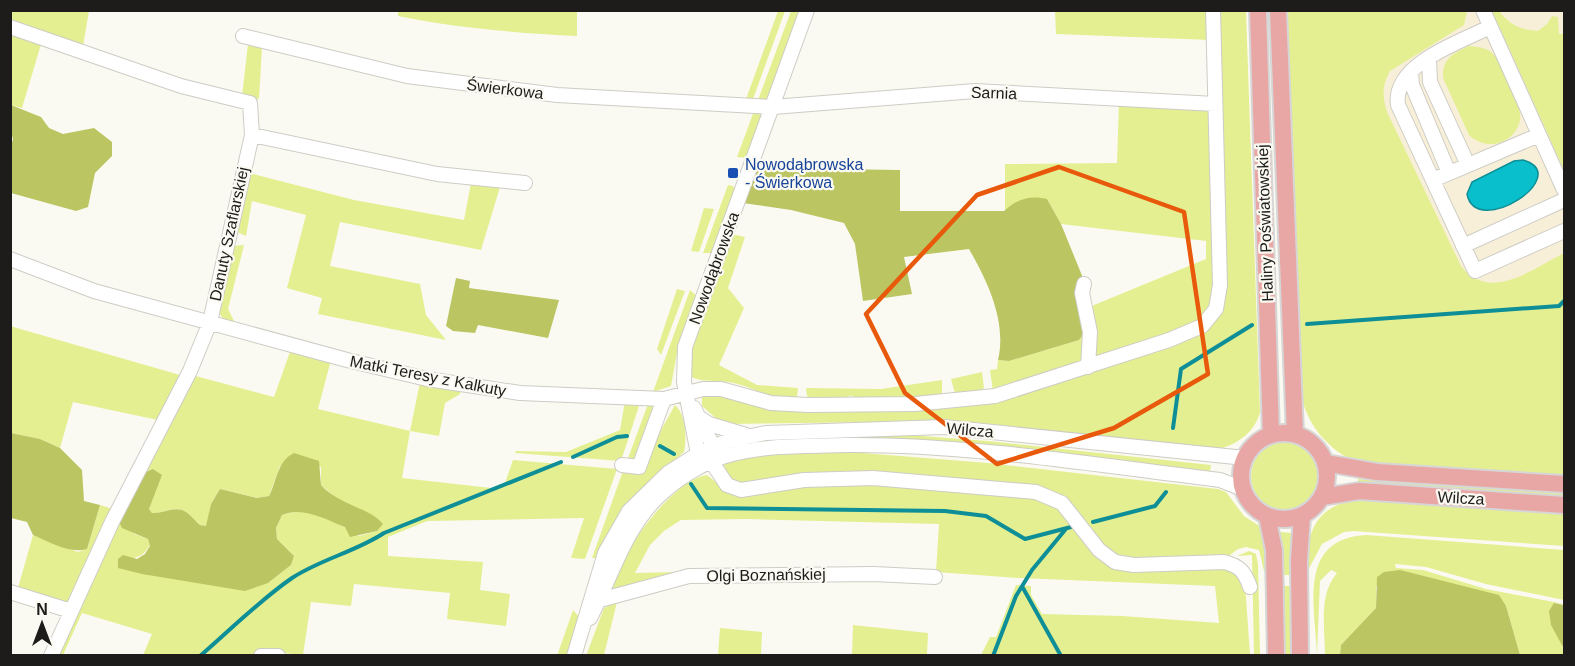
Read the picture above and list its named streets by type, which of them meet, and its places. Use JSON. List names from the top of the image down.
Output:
{
  "streets": {
    "main road": ["Haliny Poświatowskiej", "Wilcza"],
    "street": [
      "Świerkowa",
      "Sarnia",
      "Danuty Szaflarskiej",
      "Nowodąbrowska",
      "Matki Teresy z Kalkuty",
      "Olgi Boznańskiej"
    ]
  },
  "crossings": [
    ["Świerkowa", "Sarnia"],
    ["Świerkowa", "Nowodąbrowska"],
    ["Sarnia", "Nowodąbrowska"],
    ["Sarnia", "Matki Teresy z Kalkuty"],
    ["Haliny Poświatowskiej", "Wilcza"],
    ["Danuty Szaflarskiej", "Matki Teresy z Kalkuty"],
    ["Nowodąbrowska", "Matki Teresy z Kalkuty"],
    ["Nowodąbrowska", "Wilcza"]
  ],
  "places": {
    "transit": ["Nowodąbrowska - Świerkowa"]
  },
  "north": "top"
}
